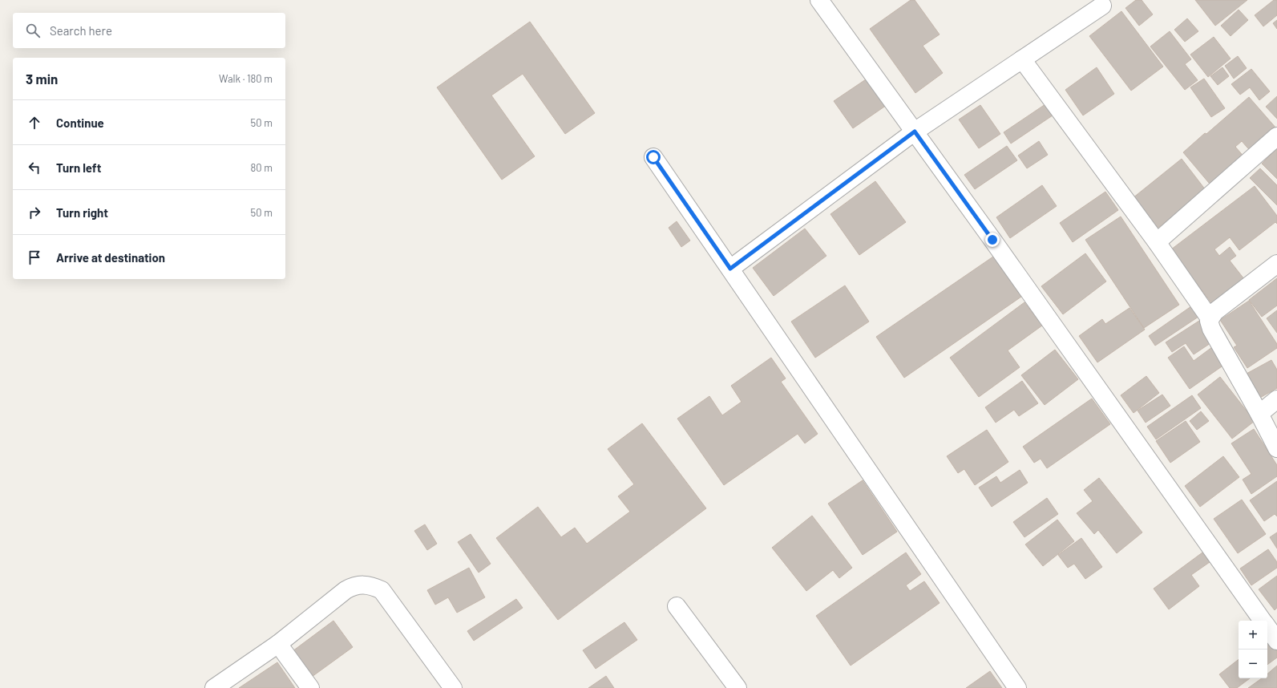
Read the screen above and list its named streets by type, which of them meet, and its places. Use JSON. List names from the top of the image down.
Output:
{
  "page": {
    "search": "Search here",
    "heading": ["3 min", "Walk · 180 m"],
    "list": [
      ["Continue", "50 m"],
      ["Turn left", "80 m"],
      ["Turn right", "50 m"],
      "Arrive at destination"
    ],
    "map_buttons": ["+", "−"]
  }
}
